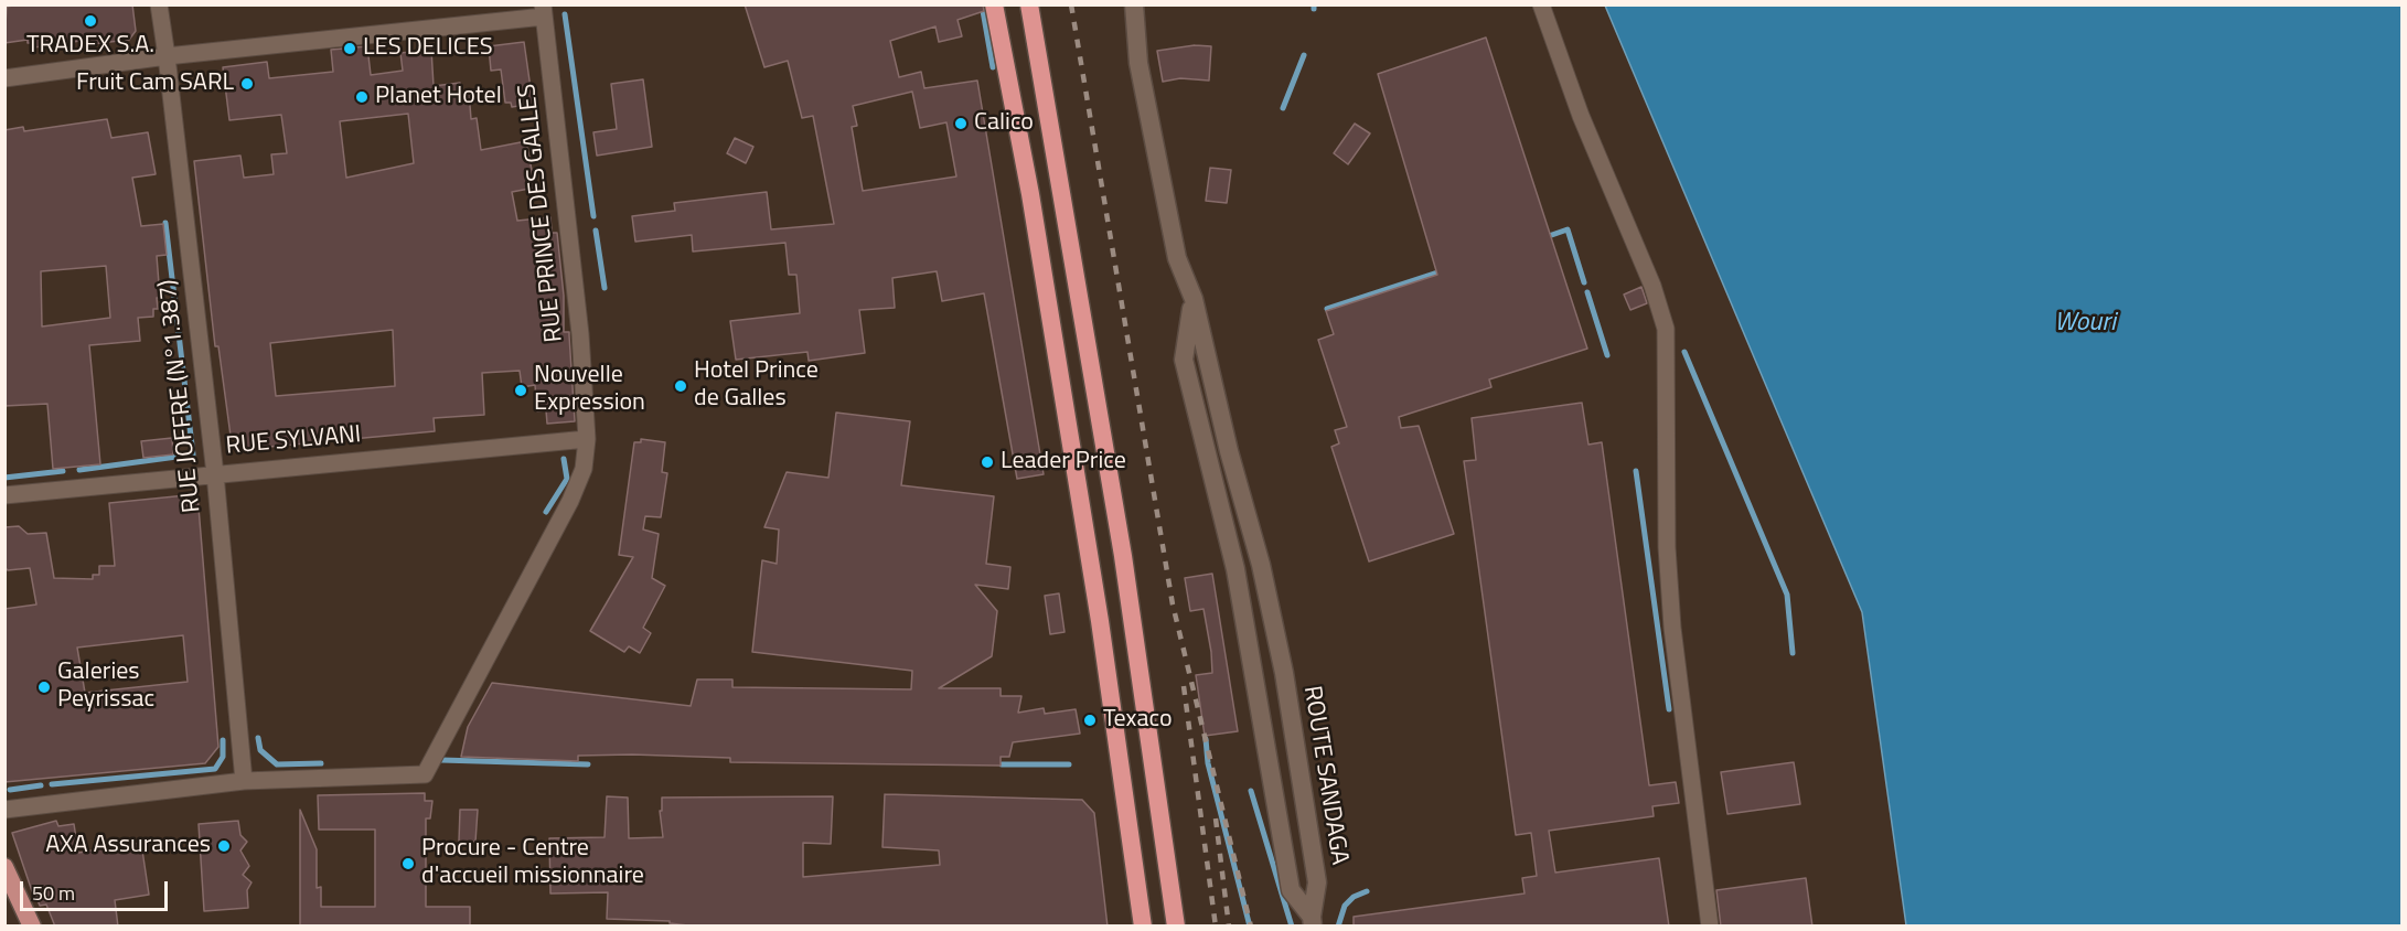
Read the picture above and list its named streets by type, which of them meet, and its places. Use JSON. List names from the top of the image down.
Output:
{
  "streets": {
    "street": [
      "RUE PRINCE DES GALLES",
      "RUE JOFFRE (N°1.387)",
      "RUE SYLVANI",
      "ROUTE SANDAGA"
    ]
  },
  "crossings": [
    ["RUE PRINCE DES GALLES", "RUE JOFFRE (N°1.387)"],
    ["RUE PRINCE DES GALLES", "RUE SYLVANI"],
    ["RUE JOFFRE (N°1.387)", "RUE SYLVANI"]
  ],
  "water": ["Wouri"],
  "places": [
    "TRADEX S.A.",
    "LES DELICES",
    "Fruit Cam SARL",
    "Planet Hotel",
    "Calico",
    "Hotel Prince de Galles",
    "Nouvelle Expression",
    "Leader Price",
    "Galeries Peyrissac",
    "Texaco",
    "AXA Assurances",
    "Procure - Centre d'accueil missionnaire"
  ],
  "scale_bar": "50 m"
}
